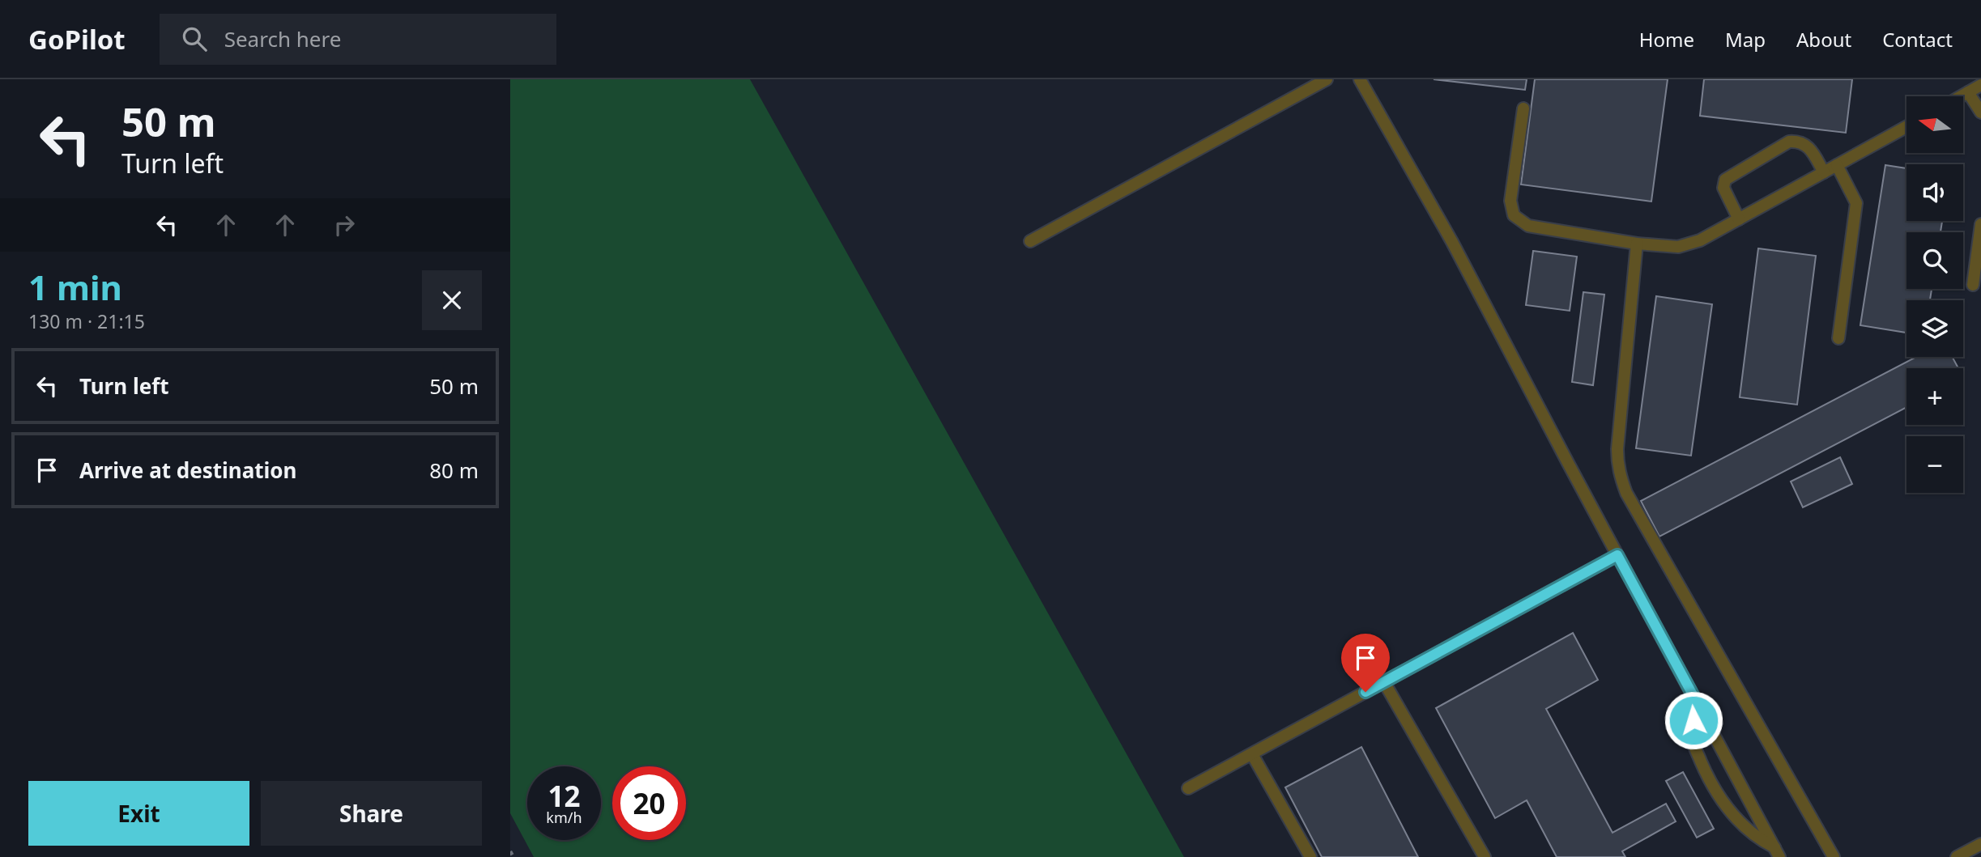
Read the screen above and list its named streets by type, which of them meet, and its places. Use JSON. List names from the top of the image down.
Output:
{
  "north": "left",
  "page": {
    "header": "GoPilot",
    "search": "Search here",
    "nav": [
      "Home",
      "Map",
      "About",
      "Contact"
    ],
    "turn": ["50 m", "Turn left"],
    "map_buttons": ["+", "−"],
    "heading": ["1 min", "130 m · 21:15"],
    "list": [
      {
        "name": "Turn left",
        "value": "50 m"
      },
      {
        "name": "Arrive at destination",
        "value": "80 m"
      }
    ],
    "speed": "12 km/h",
    "limit": "20",
    "buttons": ["Exit", "Share"]
  }
}
